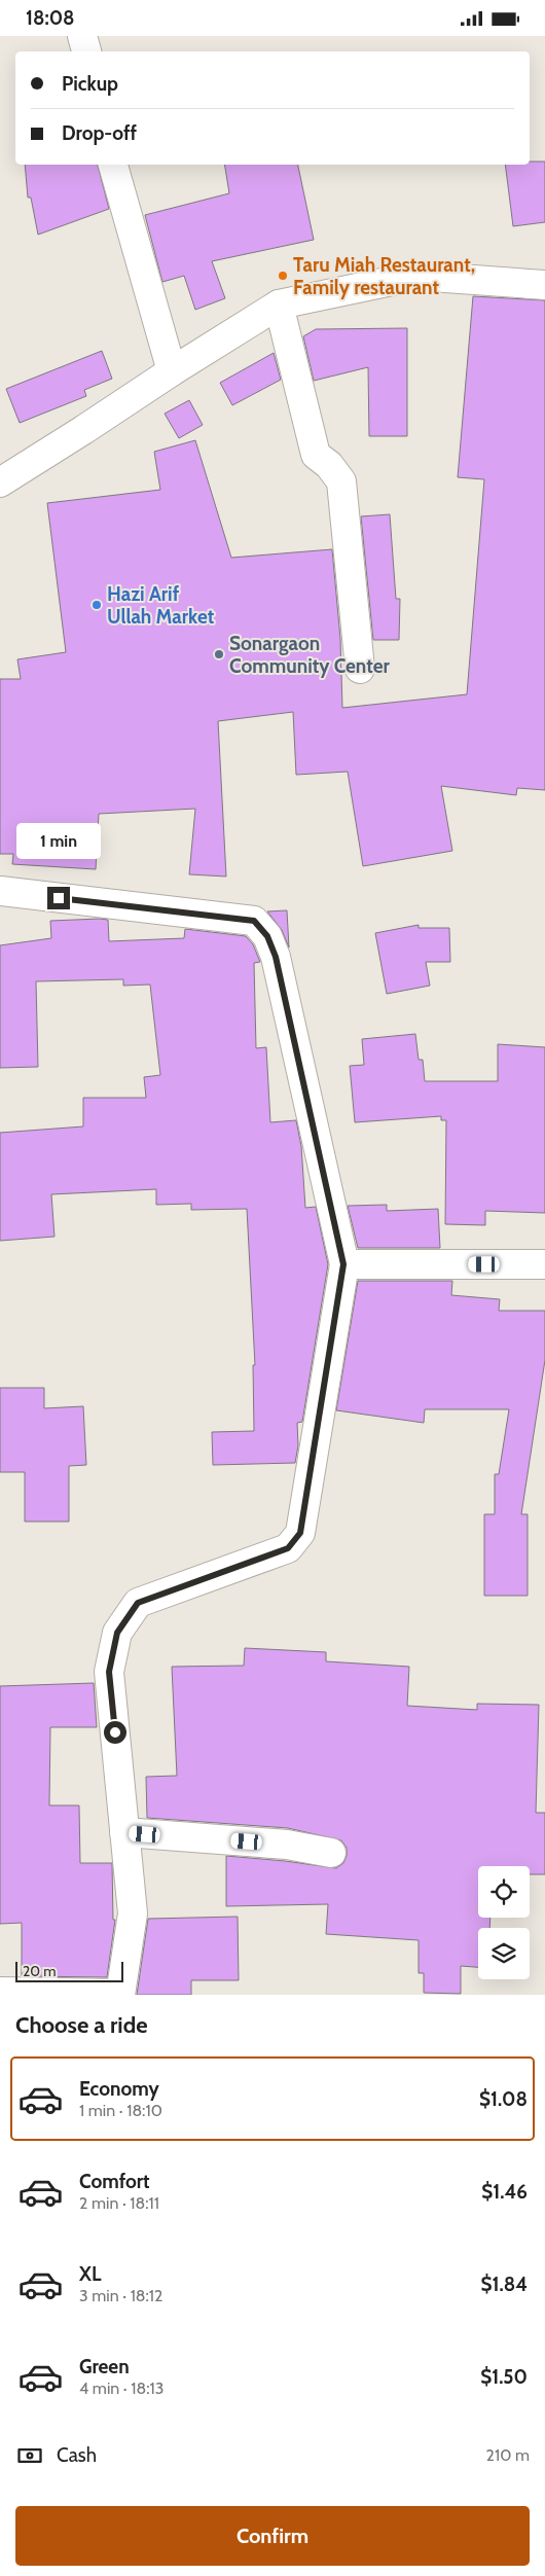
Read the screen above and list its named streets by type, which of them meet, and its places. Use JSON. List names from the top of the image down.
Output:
{
  "places": ["Taru Miah Restaurant, Family restaurant", "Hazi Arif Ullah Market", "Sonargaon Community Center"],
  "scale_bar": "20 m",
  "page": {
    "status": "18:08",
    "banner": ["Pickup", "Drop-off"],
    "bubble": "1 min",
    "scale": "20 m",
    "heading": "Choose a ride",
    "list": [
      {
        "name": "Economy",
        "note": "1 min · 18:10",
        "value": "$1.08"
      },
      {
        "name": "Comfort",
        "note": "2 min · 18:11",
        "value": "$1.46"
      },
      {
        "name": "XL",
        "note": "3 min · 18:12",
        "value": "$1.84"
      },
      {
        "name": "Green",
        "note": "4 min · 18:13",
        "value": "$1.50"
      }
    ],
    "pay": ["Cash", "210 m"],
    "buttons": "Confirm"
  }
}
